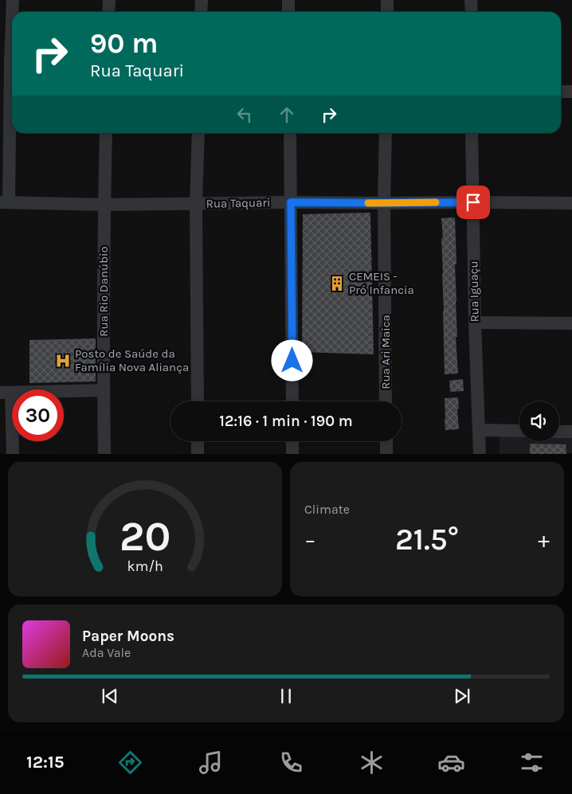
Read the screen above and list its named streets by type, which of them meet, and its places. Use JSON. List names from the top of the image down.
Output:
{
  "streets": {
    "street": [
      "Rua Taquari",
      "Rua Rio Danúbio",
      "Rua Iguaçu",
      "Rua Ari Maica"
    ]
  },
  "crossings": [
    ["Rua Taquari", "Rua Rio Danúbio"],
    ["Rua Taquari", "Rua Iguaçu"],
    ["Rua Taquari", "Rua Ari Maica"]
  ],
  "places": {
    "building": ["CEMEIS - Pró Infancia"],
    "hospital": ["Posto de Saúde da Família Nova Aliança"]
  },
  "page": {
    "turn": ["90 m", "Rua Taquari"],
    "limit": "30",
    "trip": "12:16 · 1 min · 190 m",
    "tile": "Climate",
    "heat": ["−", "21.5°", "+"],
    "song": ["Paper Moons", "Ada Vale"],
    "tabs": "12:15",
    "gauge": ["20", "km/h"]
  }
}
